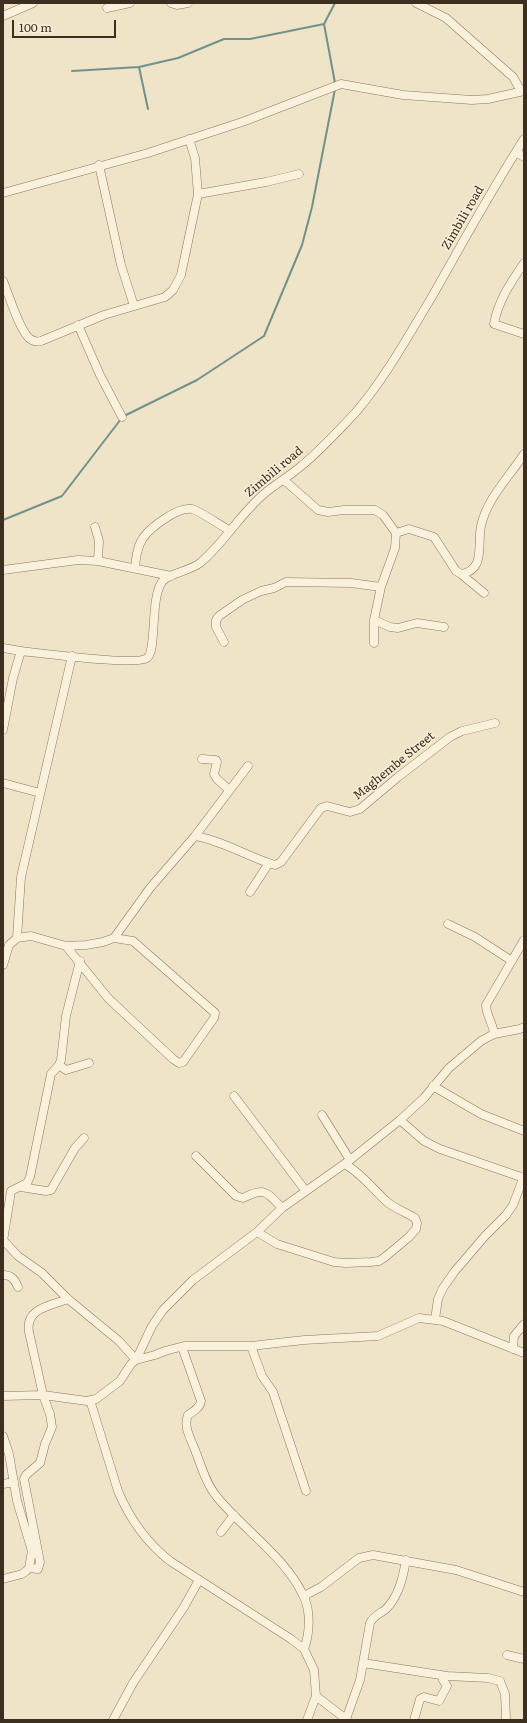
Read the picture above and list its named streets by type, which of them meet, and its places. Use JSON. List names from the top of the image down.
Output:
{
  "streets": {
    "street": ["Zimbili road", "Maghembe Street"]
  },
  "scale_bar": "100 m"
}
